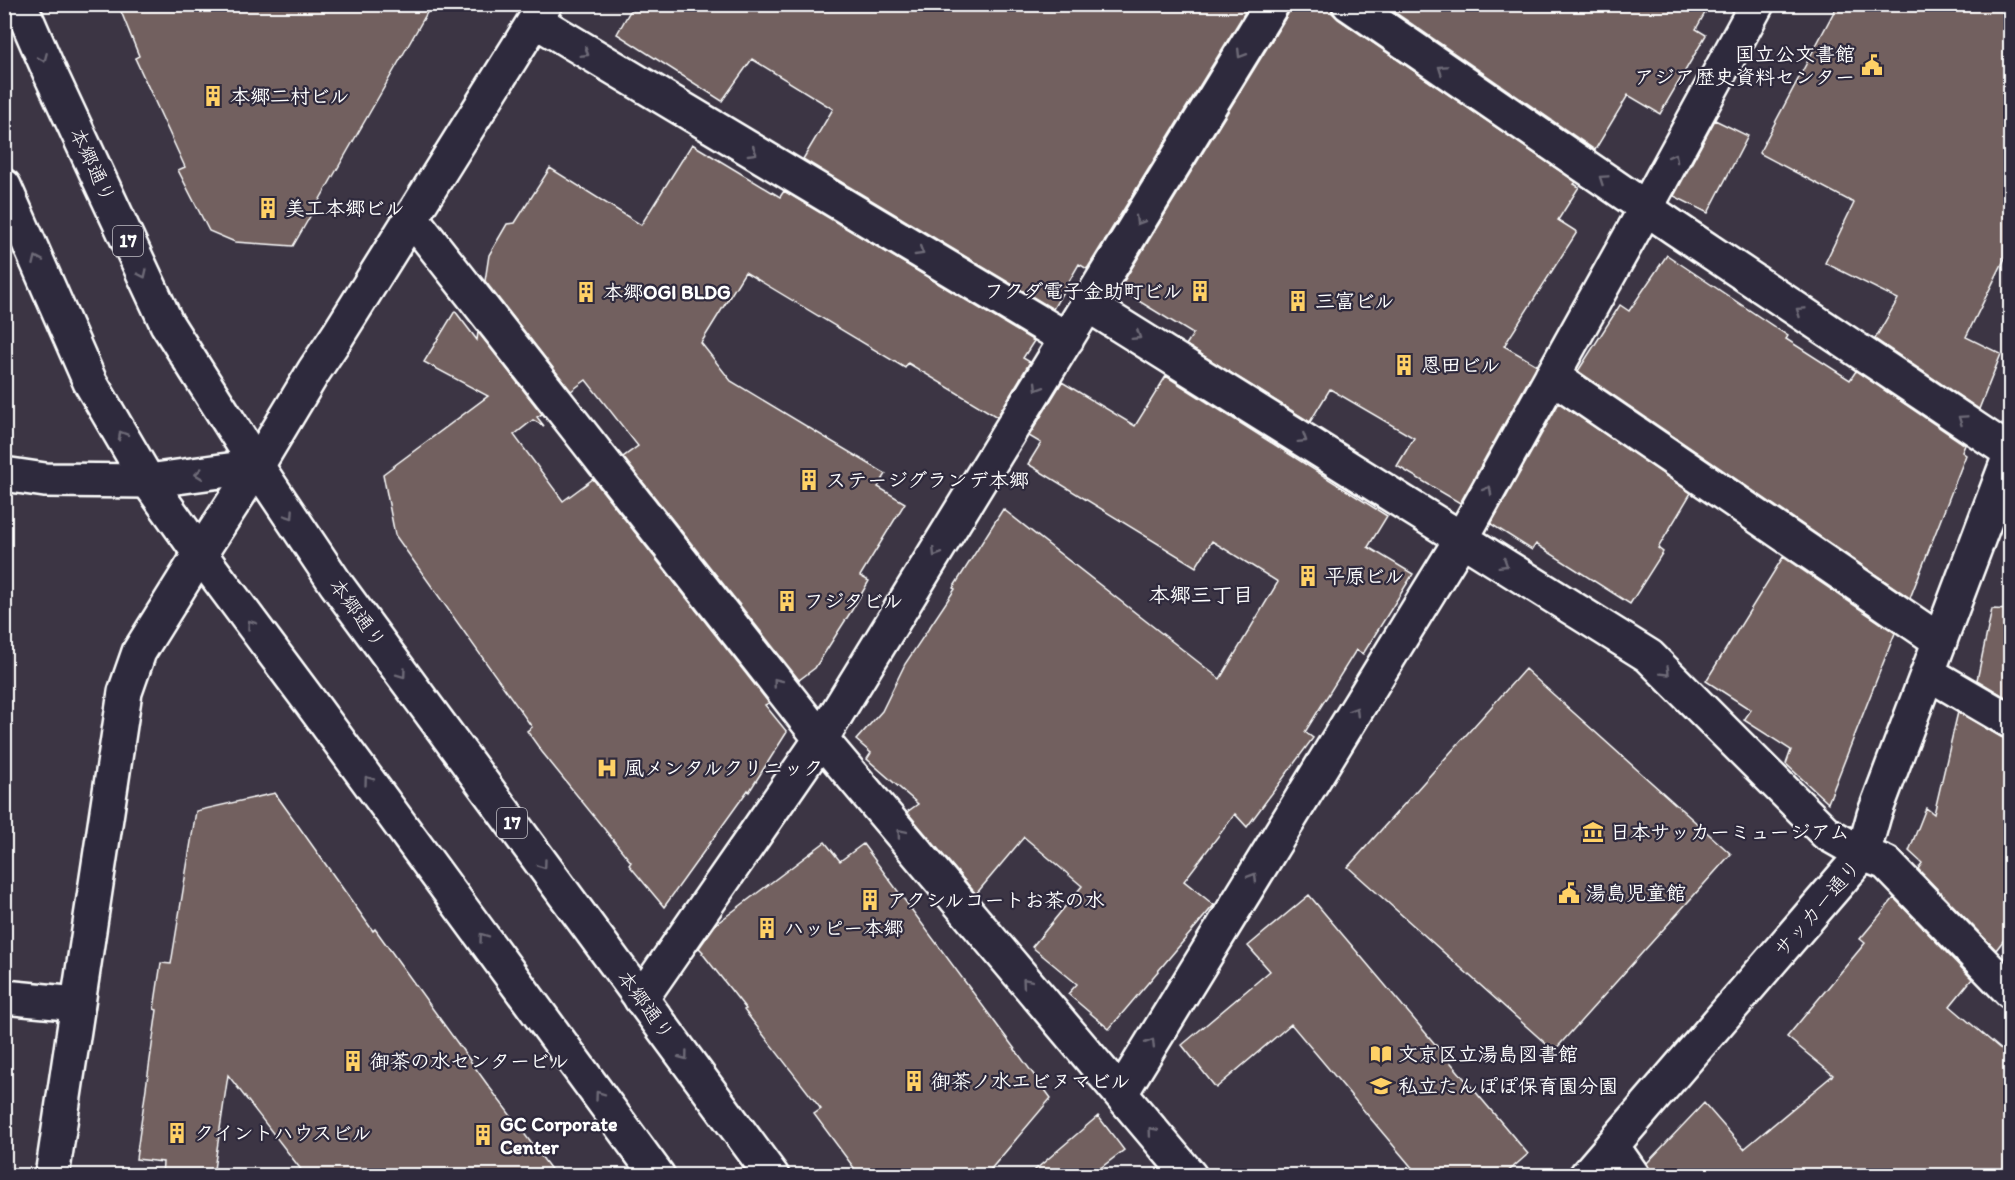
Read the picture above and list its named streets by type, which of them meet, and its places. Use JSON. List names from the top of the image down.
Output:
{
  "streets": {
    "main road": ["本郷通り", "17", "サッカー通り"]
  },
  "districts": ["本郷三丁目"],
  "places": {
    "public building": ["国立公文書館 アジア歴史資料センター", "湯島児童館"],
    "building": [
      "本郷二村ビル",
      "美工本郷ビル",
      "フクダ電子金助町ビル",
      "本郷OGI BLDG",
      "三富ビル",
      "恩田ビル",
      "ステージグランデ本郷",
      "平原ビル",
      "フジタビル",
      "アクシルコートお茶の水",
      "ハッピー本郷",
      "御茶の水センタービル",
      "御茶ノ水エビヌマビル",
      "クイントハウスビル",
      "GC Corporate Center"
    ],
    "hospital": ["風メンタルクリニック"],
    "museum": ["日本サッカーミュージアム"],
    "library": ["文京区立湯島図書館"],
    "school or university": ["私立たんぽぽ保育園分園"]
  }
}
